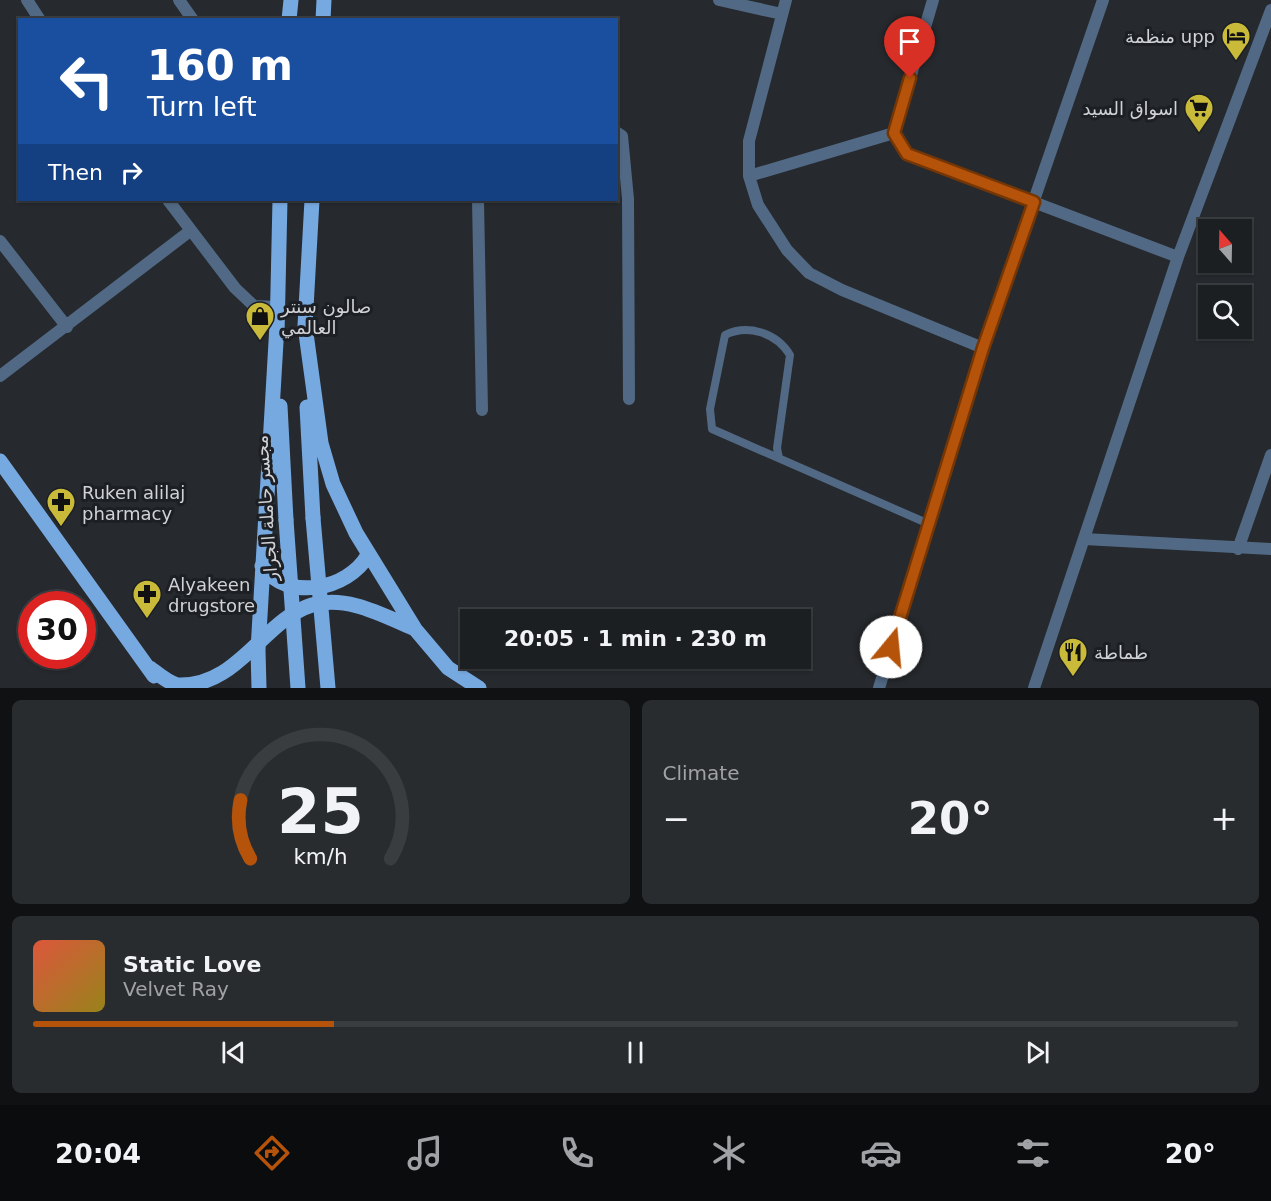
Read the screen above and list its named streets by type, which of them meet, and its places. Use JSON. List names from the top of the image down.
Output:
{
  "streets": {
    "main road": ["مجسر حاملة الجرار"]
  },
  "places": {
    "hotel": ["منظمة upp"],
    "supermarket": ["اسواق السيد"],
    "shop": ["صالون سنتر العالمي"],
    "pharmacy": ["Ruken alilaj pharmacy", "Alyakeen drugstore"],
    "restaurant": ["طماطة"]
  },
  "north": "top",
  "page": {
    "turn": ["160 m", "Turn left"],
    "then": "Then",
    "limit": "30",
    "trip": "20:05 · 1 min · 230 m",
    "tile": "Climate",
    "heat": ["−", "20°", "+"],
    "song": ["Static Love", "Velvet Ray"],
    "tabs": ["20:04", "20°"],
    "gauge": ["25", "km/h"]
  }
}
